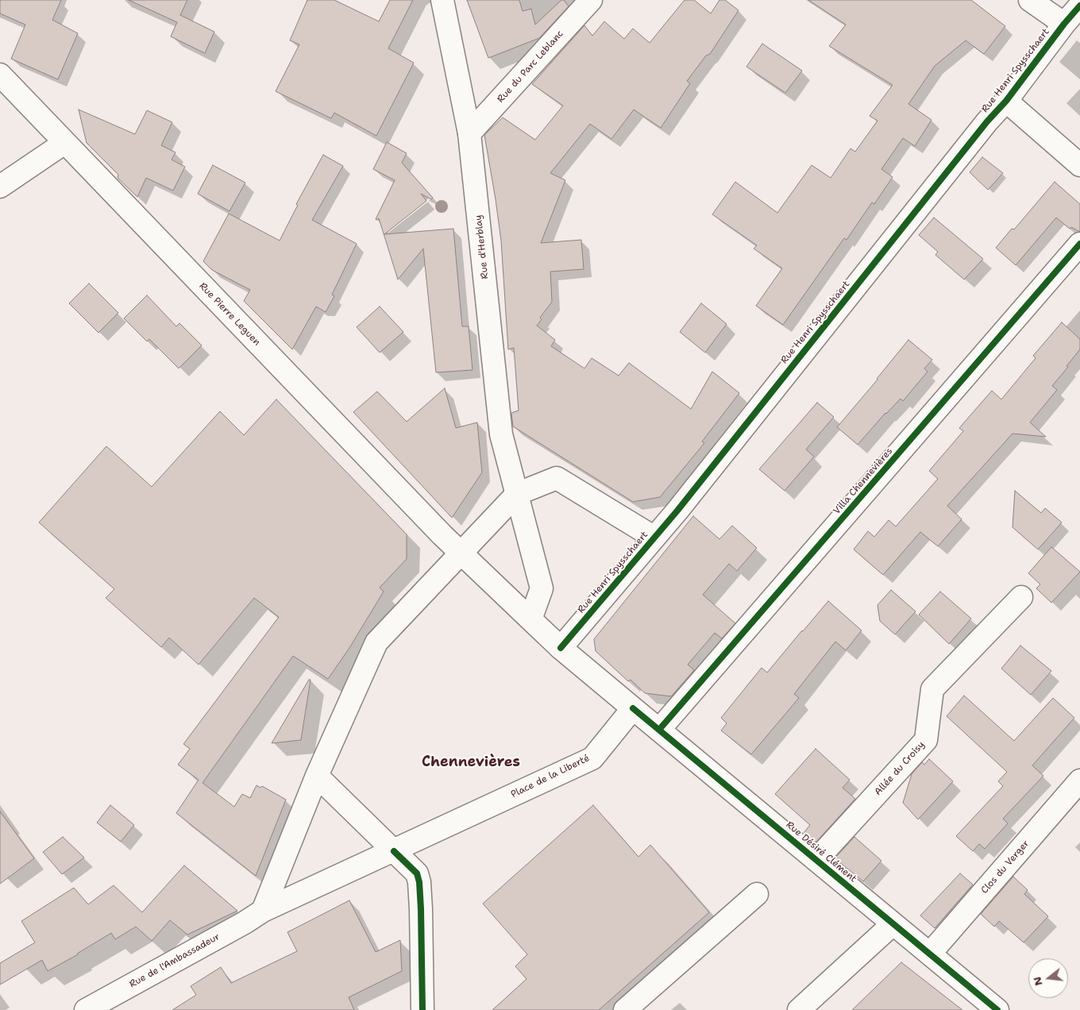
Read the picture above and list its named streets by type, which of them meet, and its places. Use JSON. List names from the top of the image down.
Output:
{
  "streets": {
    "main road": [
      "Rue du Parc Leblanc",
      "Rue Henri Spysschaert",
      "Rue d'Herblay",
      "Rue Pierre Leguen",
      "Villa Chennevières",
      "Allée du Croisy",
      "Place de la Liberté",
      "Rue Désiré Clément",
      "Clos du Verger",
      "Rue de l'Ambassadeur"
    ]
  },
  "crossings": [
    ["Rue du Parc Leblanc", "Rue d'Herblay"],
    ["Villa Chennevières", "Rue Désiré Clément"],
    ["Allée du Croisy", "Rue Désiré Clément"],
    ["Place de la Liberté", "Rue Désiré Clément"],
    ["Place de la Liberté", "Rue de l'Ambassadeur"],
    ["Rue Désiré Clément", "Clos du Verger"]
  ],
  "districts": ["Chennevières"],
  "north": "left"
}
